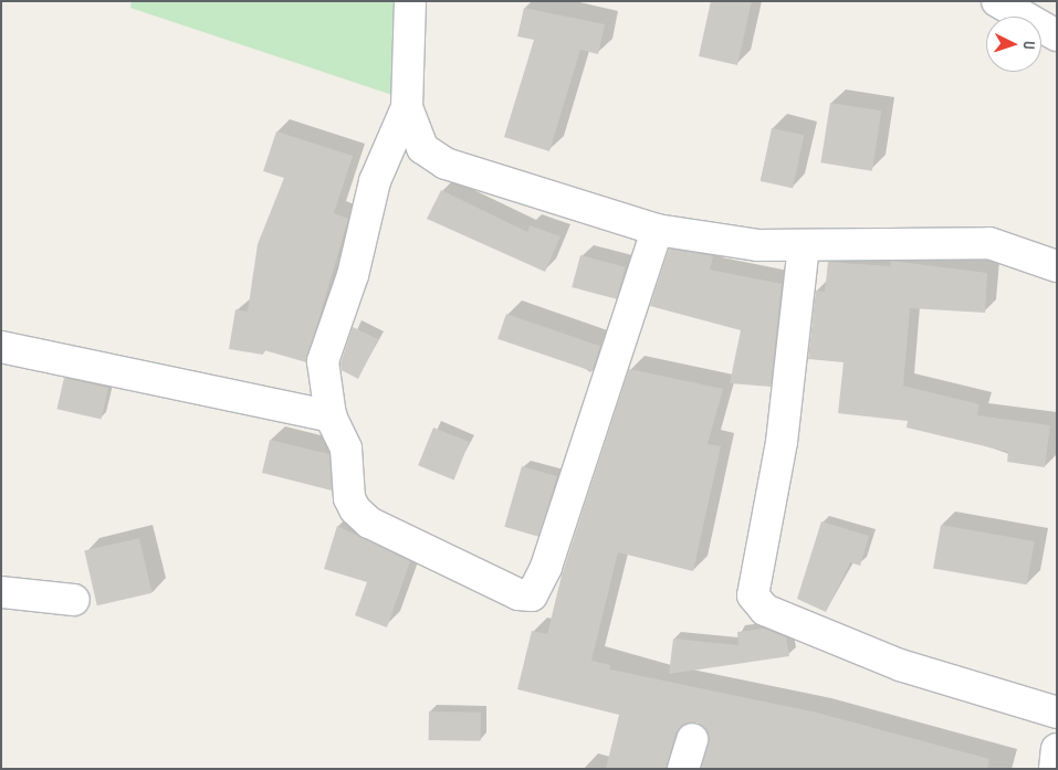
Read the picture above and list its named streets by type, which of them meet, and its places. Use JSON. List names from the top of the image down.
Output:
{
  "north": "right"
}
